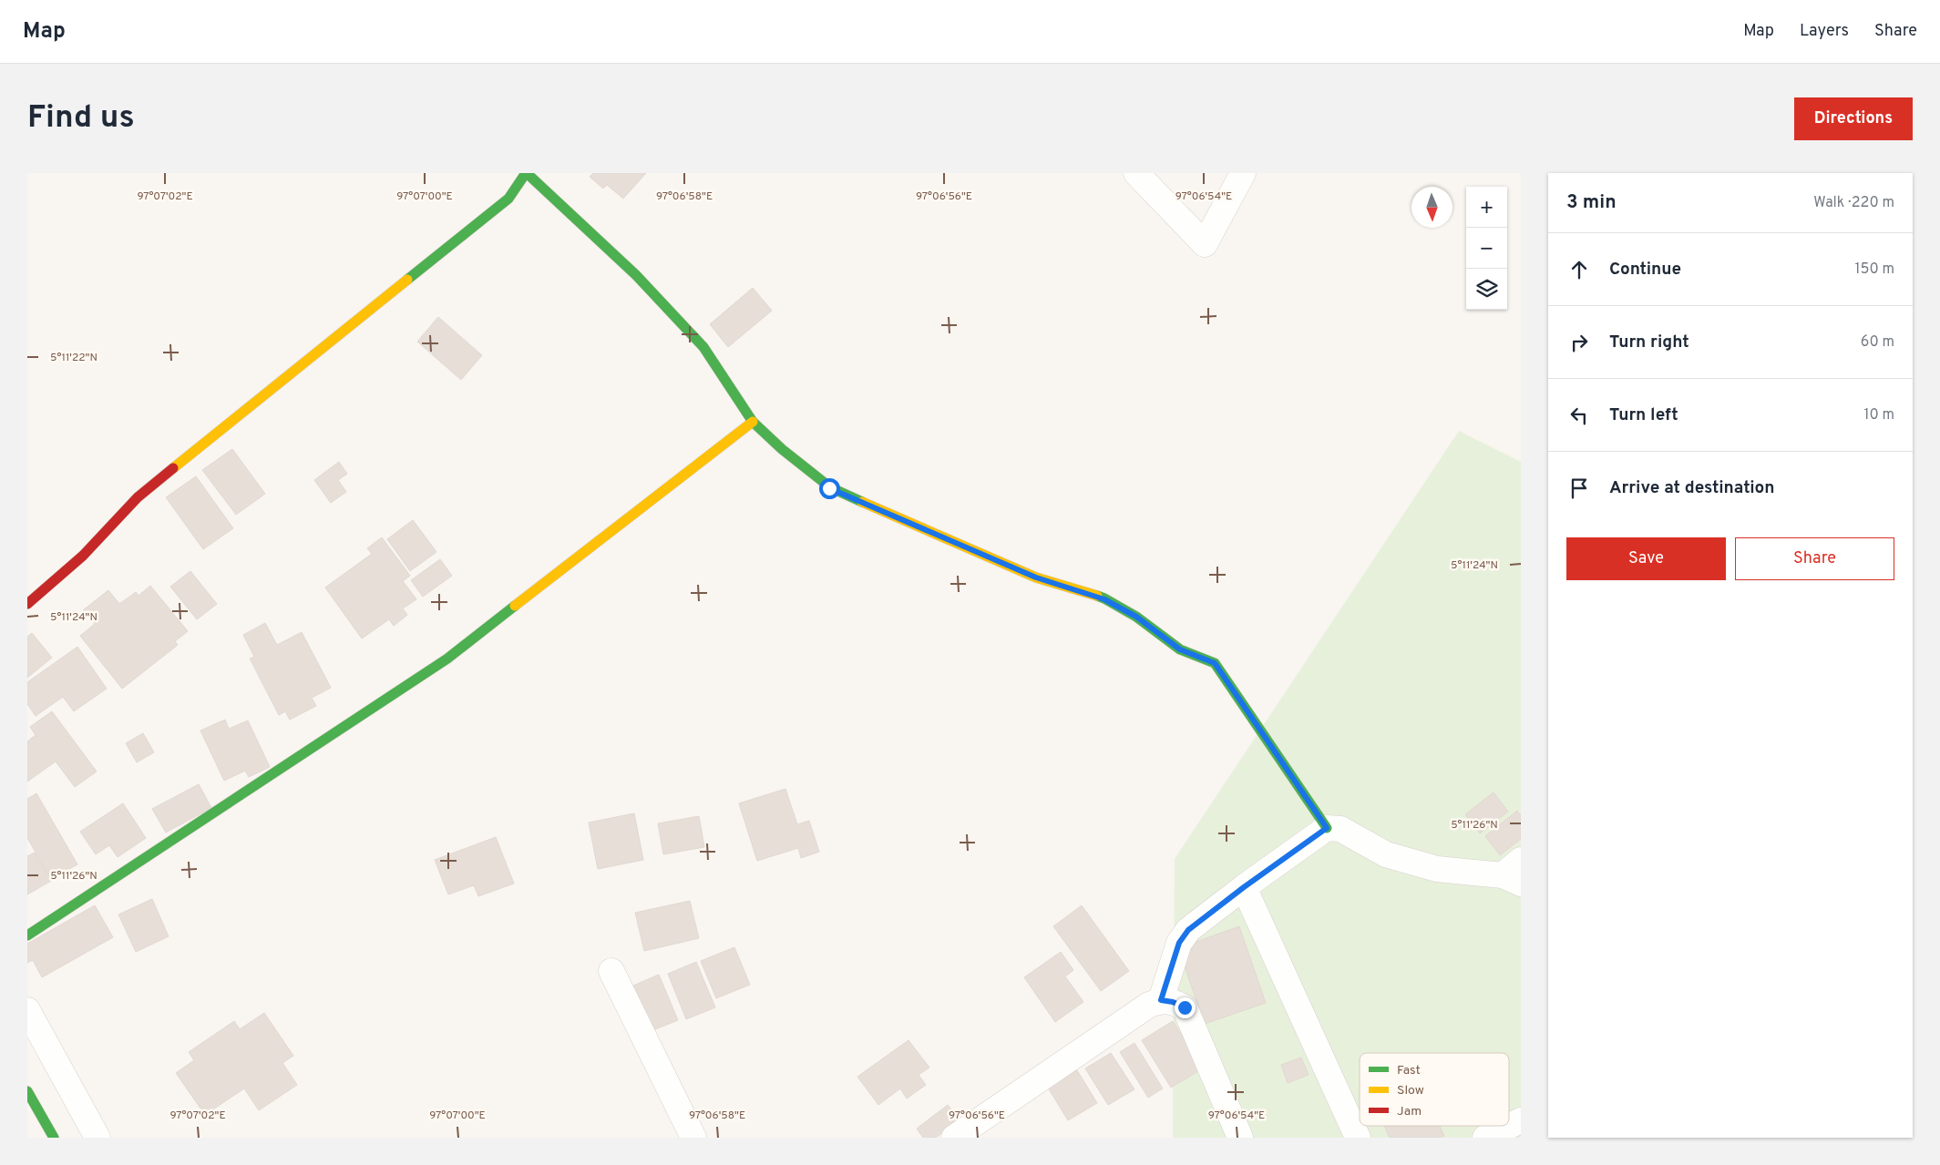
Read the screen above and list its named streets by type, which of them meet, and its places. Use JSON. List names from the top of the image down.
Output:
{
  "legend": ["Fast", "Slow", "Jam"],
  "north": "bottom",
  "page": {
    "header": "Map",
    "nav": ["Map", "Layers", "Share"],
    "buttons": [
      "Directions",
      ["Save", "Share"]
    ],
    "title": "Find us",
    "heading": ["3 min", "Walk · 220 m"],
    "map_buttons": ["+", "−"],
    "list": [
      ["Continue", "150 m"],
      ["Turn right", "60 m"],
      ["Turn left", "10 m"],
      "Arrive at destination"
    ]
  },
  "coordinates": [
    "97°07'02\"E",
    "97°07'00\"E",
    "97°06'58\"E",
    "97°06'56\"E",
    "97°06'54\"E",
    "5°11'22\"N",
    "5°11'24\"N",
    "5°11'26\"N"
  ]
}
